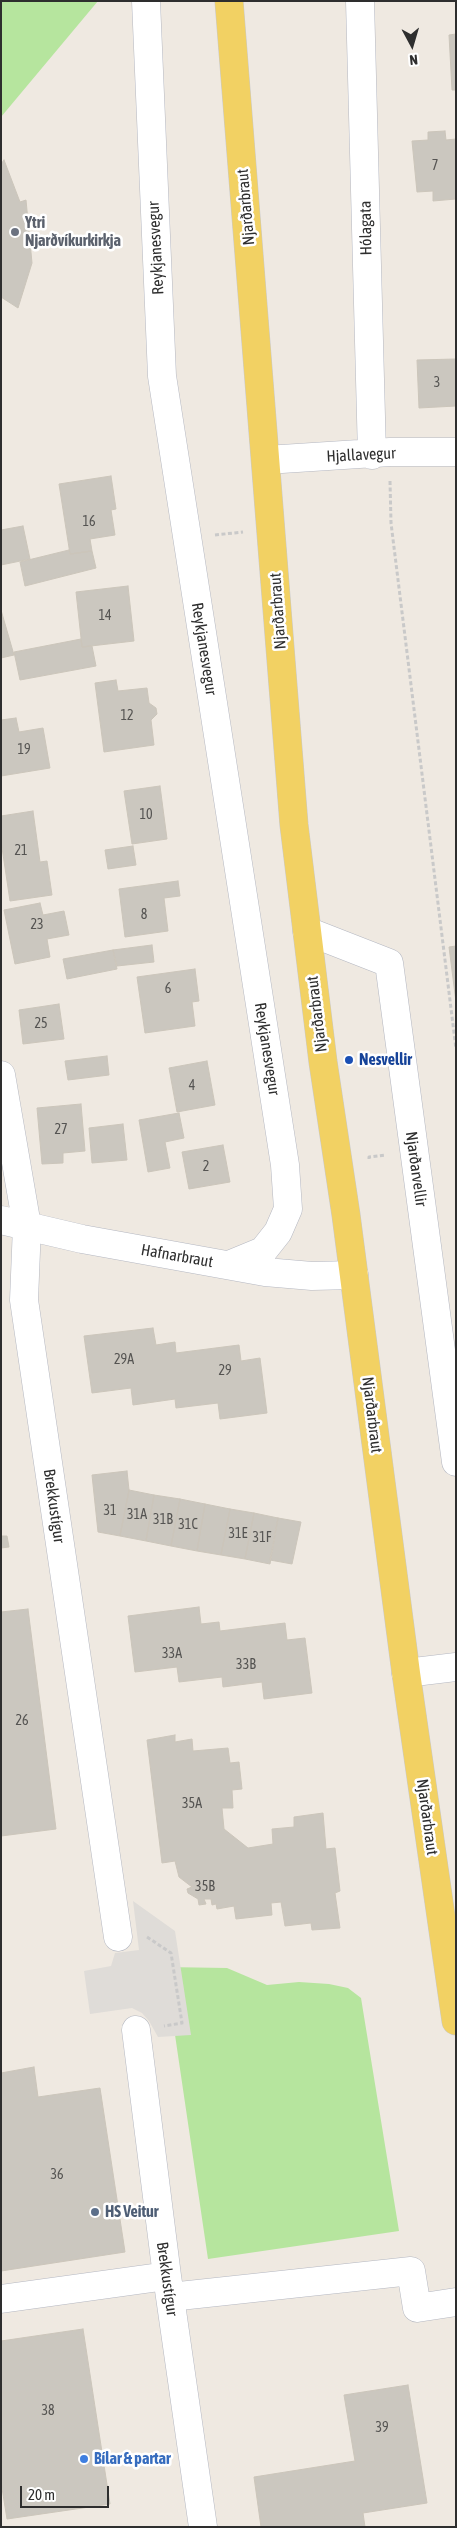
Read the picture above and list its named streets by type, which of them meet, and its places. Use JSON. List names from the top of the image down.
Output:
{
  "streets": {
    "main road": ["Njarðarbraut"],
    "street": [
      "Hólagata",
      "Reykjanesvegur",
      "Hjallavegur",
      "Njarðarvellir",
      "Hafnarbraut",
      "Brekkustígur"
    ]
  },
  "crossings": [
    ["Njarðarbraut", "Hjallavegur"],
    ["Njarðarbraut", "Njarðarvellir"],
    ["Njarðarbraut", "Hafnarbraut"],
    ["Hólagata", "Hjallavegur"],
    ["Reykjanesvegur", "Hafnarbraut"],
    ["Hafnarbraut", "Brekkustígur"]
  ],
  "places": [
    "Ytri Njarðvíkurkirkja",
    "Nesvellir",
    "HS Veitur",
    "Bílar & partar"
  ],
  "house_numbers": [
    "7",
    "3",
    "16",
    "14",
    "12",
    "19",
    "10",
    "21",
    "8",
    "23",
    "6",
    "25",
    "4",
    "27",
    "2",
    "29A",
    "29",
    "31",
    "31A",
    "31B",
    "31C",
    "31E",
    "31F",
    "33A",
    "33B",
    "26",
    "35A",
    "35B",
    "36",
    "38",
    "39"
  ],
  "scale_bar": "20 m",
  "north": "bottom"
}
